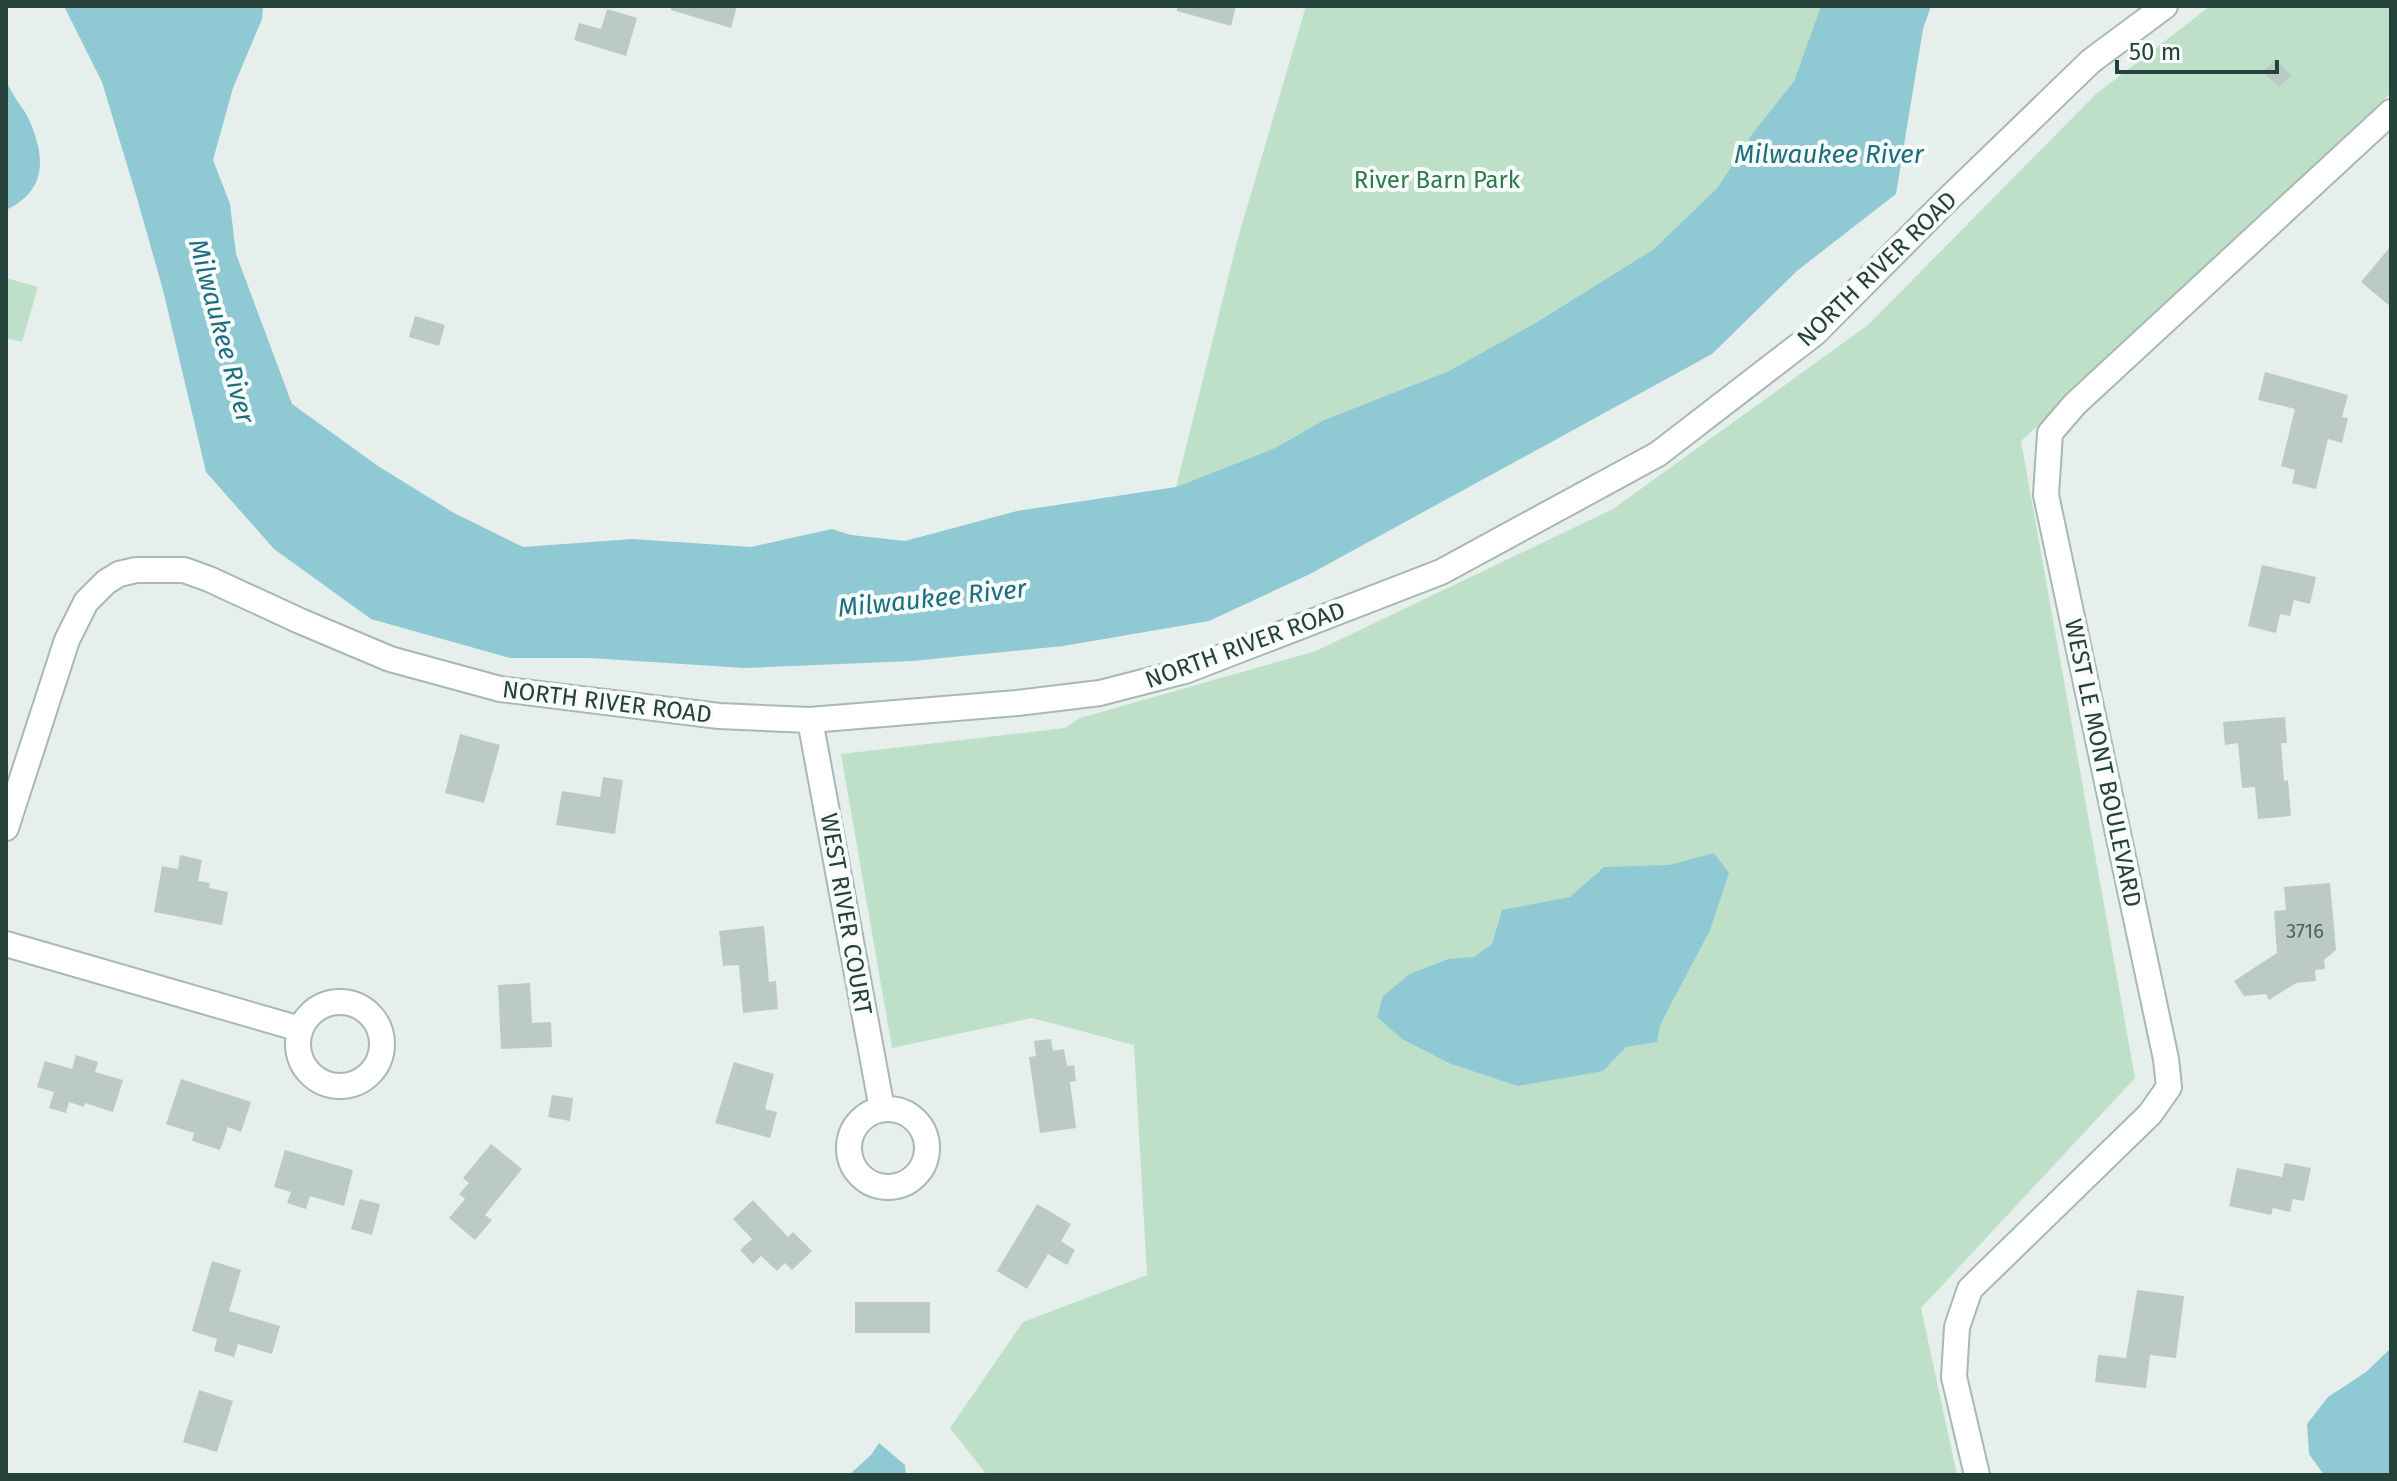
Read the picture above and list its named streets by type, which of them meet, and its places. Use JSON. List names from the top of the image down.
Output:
{
  "streets": {
    "street": ["NORTH RIVER ROAD", "WEST LE MONT BOULEVARD", "WEST RIVER COURT"]
  },
  "crossings": [
    ["NORTH RIVER ROAD", "WEST RIVER COURT"]
  ],
  "water": ["Milwaukee River"],
  "parks": ["River Barn Park"],
  "house_numbers": ["3716"],
  "scale_bar": "50 m"
}
